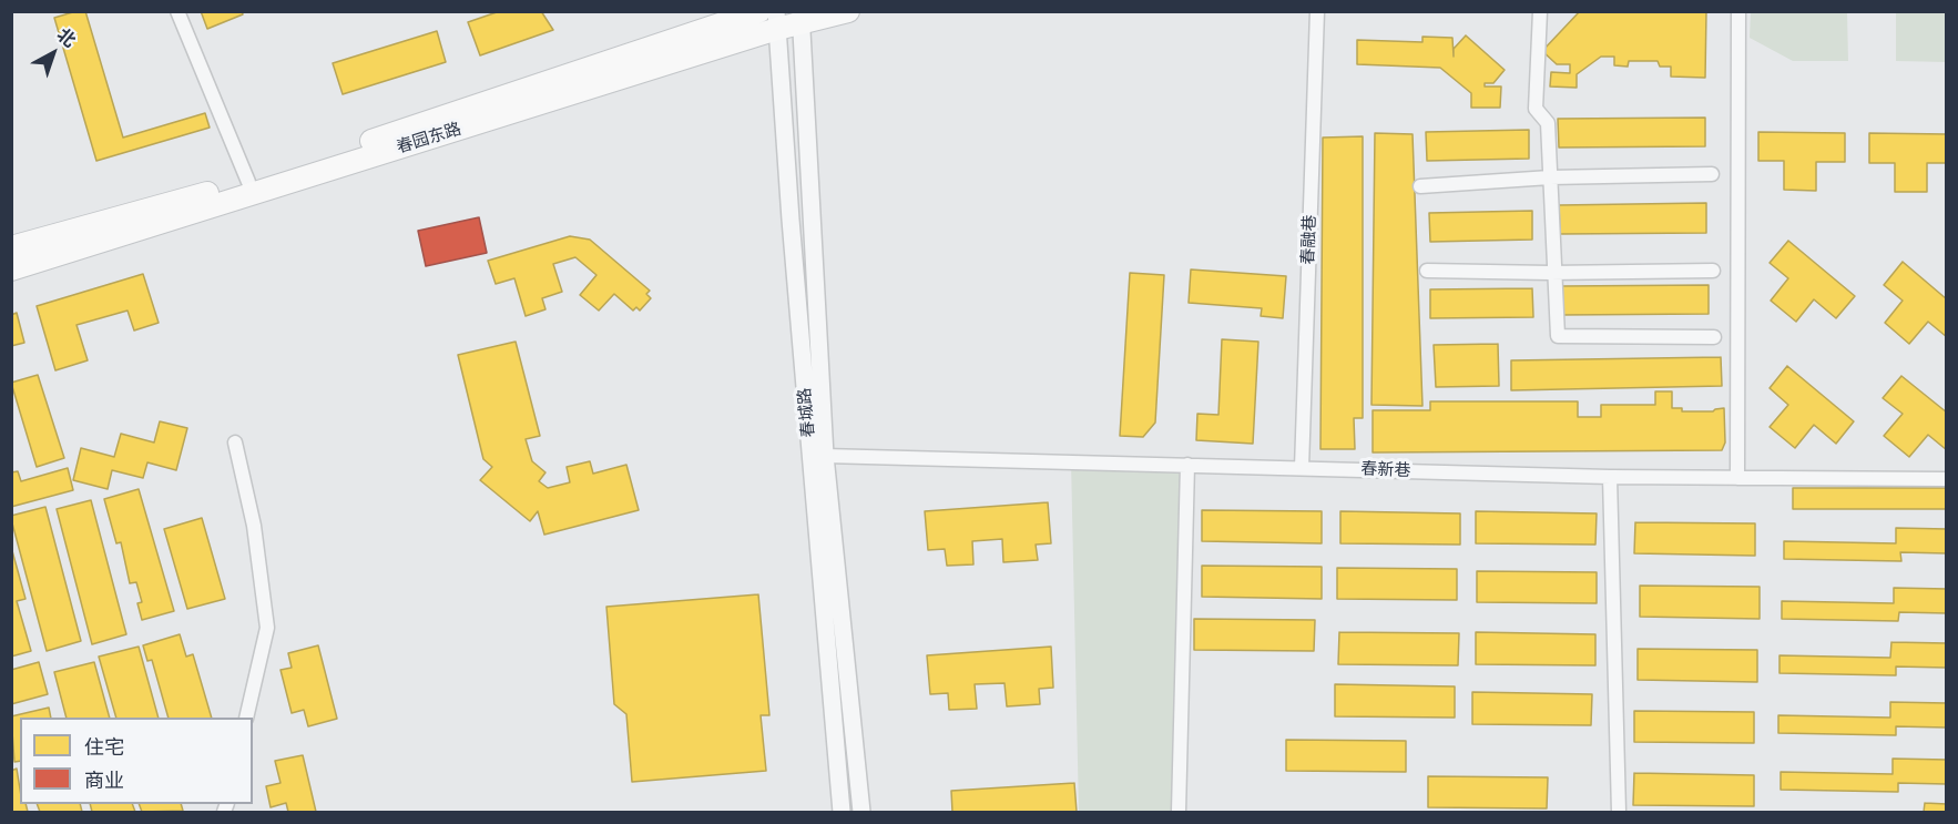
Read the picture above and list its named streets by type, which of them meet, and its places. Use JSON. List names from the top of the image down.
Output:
{
  "streets": {
    "main road": ["春园东路"],
    "street": ["春融巷", "春城路", "春新巷"]
  },
  "crossings": [
    ["春园东路", "春城路"],
    ["春融巷", "春新巷"],
    ["春城路", "春新巷"]
  ],
  "legend": ["住宅", "商业"],
  "north": "top right"
}
